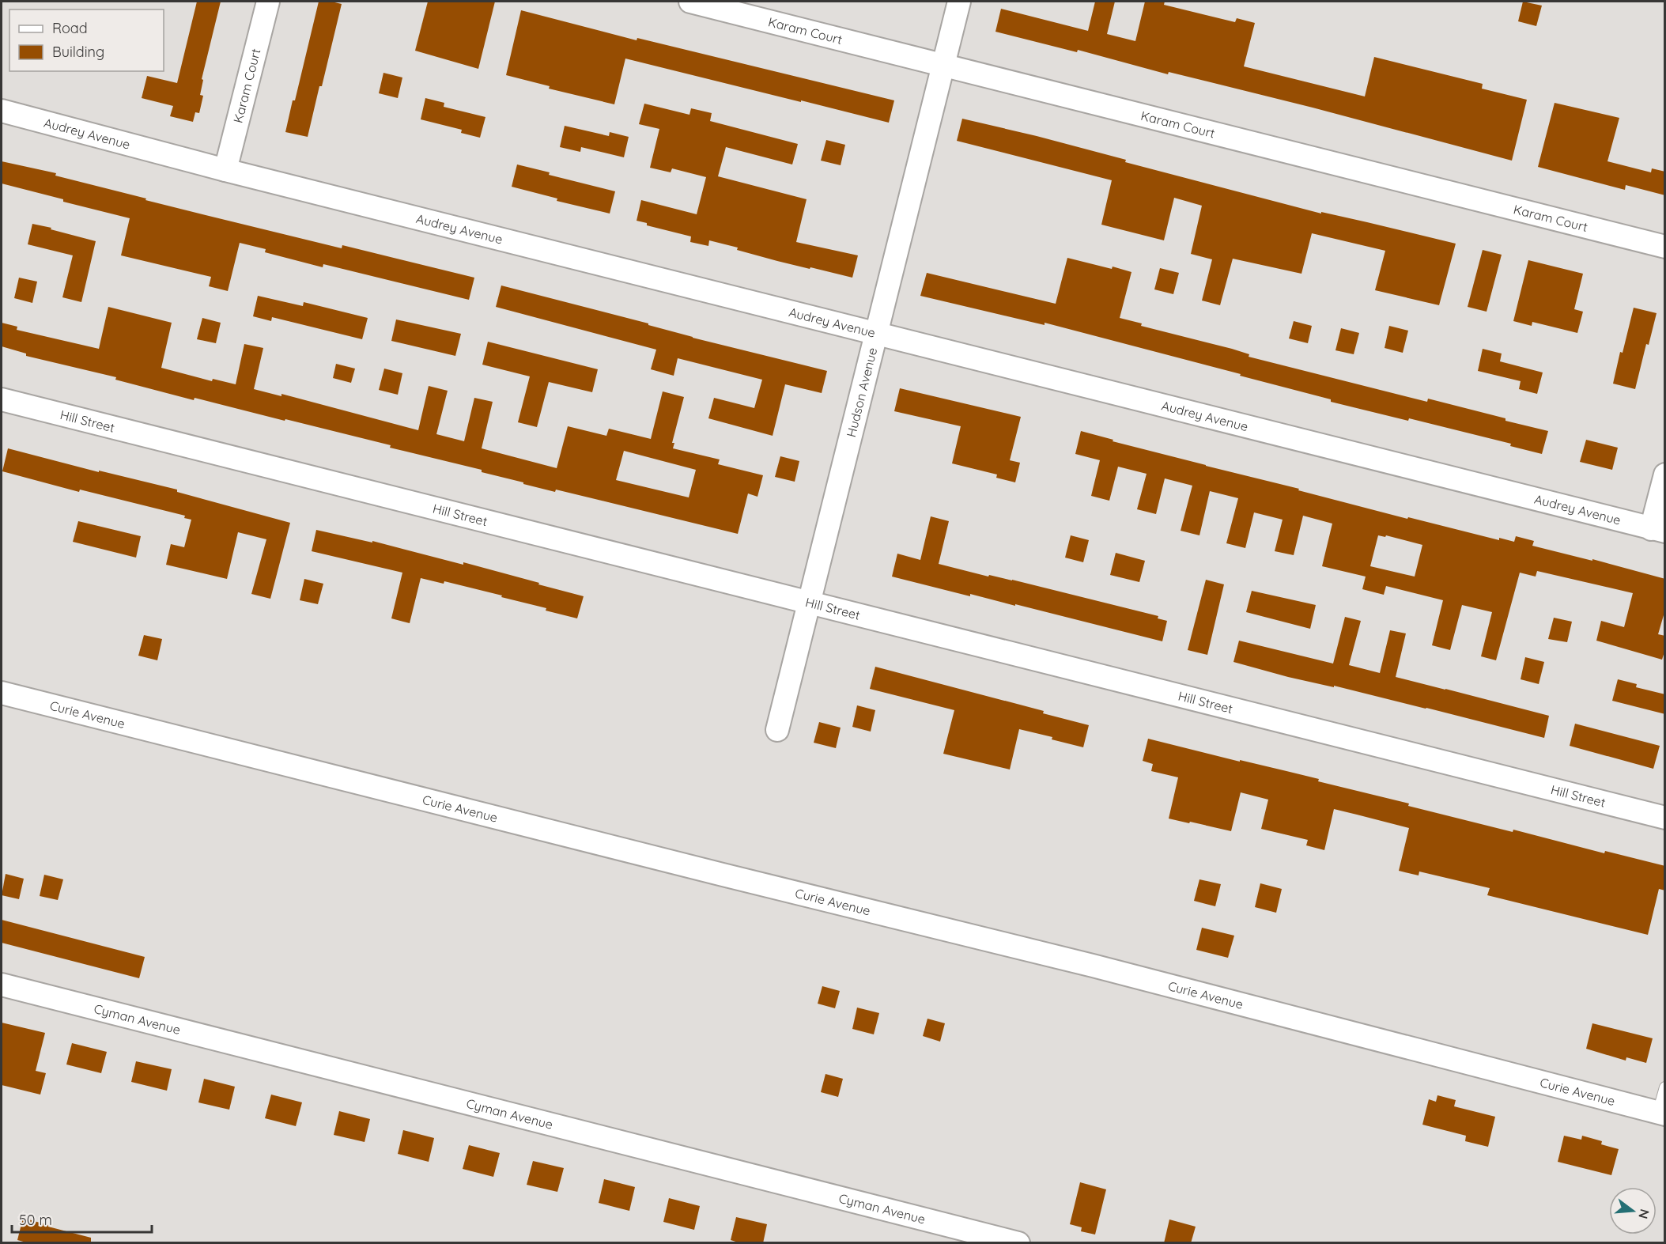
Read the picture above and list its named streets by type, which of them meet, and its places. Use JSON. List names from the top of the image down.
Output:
{
  "streets": {
    "street": [
      "Karam Court",
      "Audrey Avenue",
      "Hudson Avenue",
      "Hill Street",
      "Curie Avenue",
      "Cyman Avenue"
    ]
  },
  "crossings": [
    ["Karam Court", "Audrey Avenue"],
    ["Karam Court", "Hudson Avenue"],
    ["Audrey Avenue", "Hudson Avenue"],
    ["Hudson Avenue", "Hill Street"]
  ],
  "legend": ["Road", "Building"],
  "scale_bar": "50 m",
  "north": "right"
}
